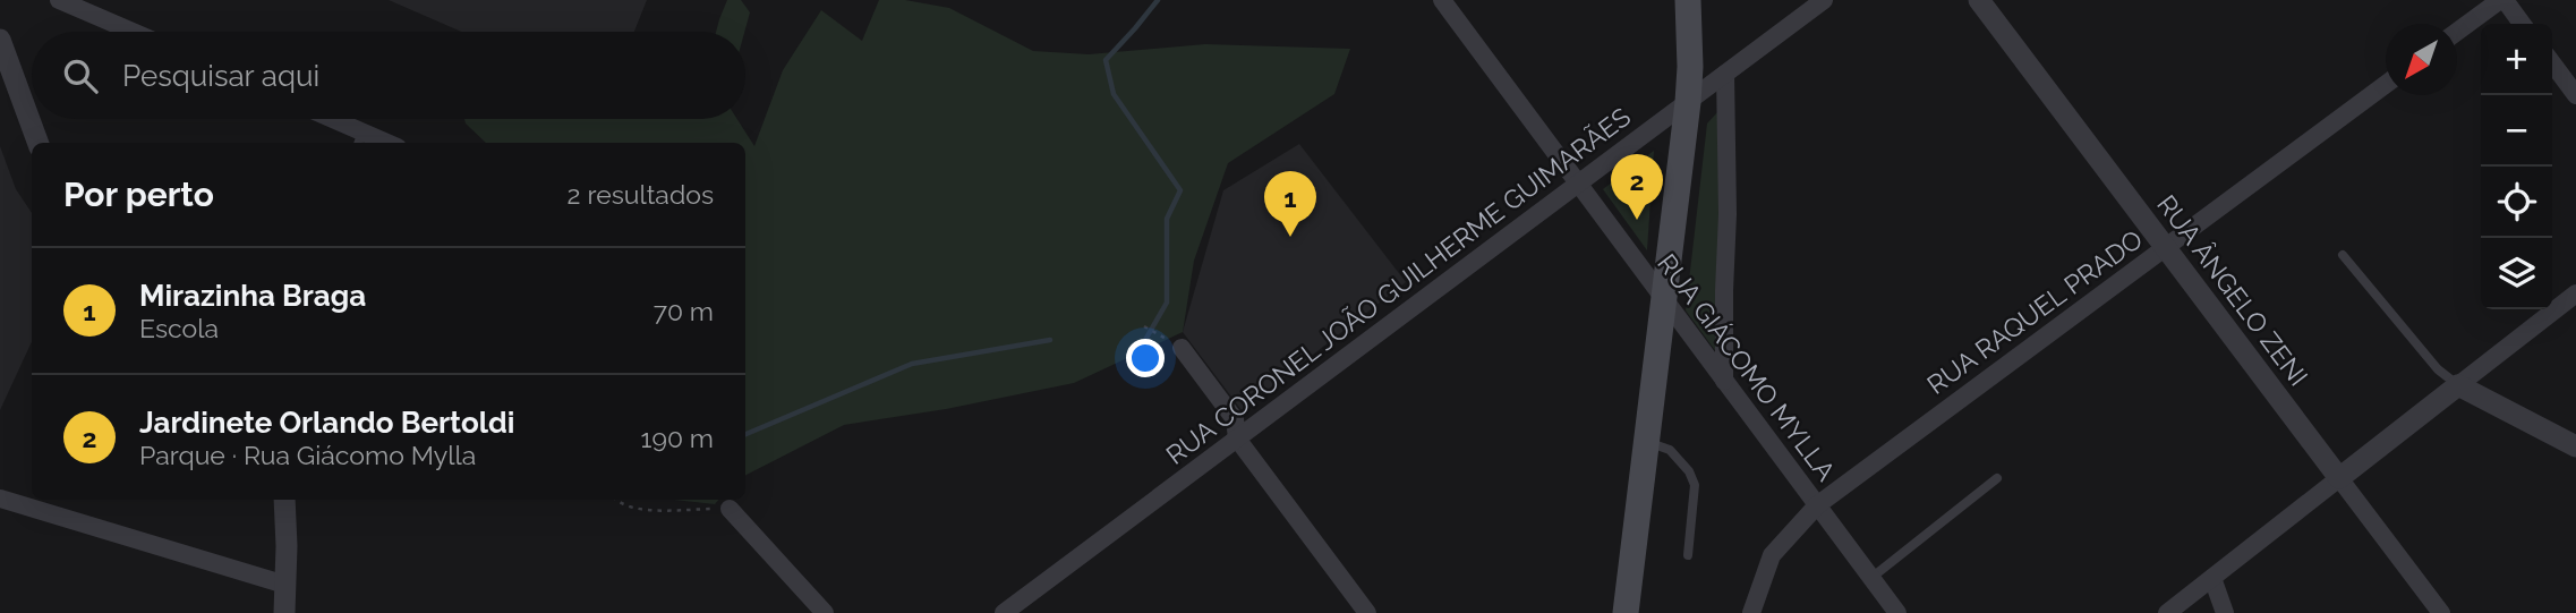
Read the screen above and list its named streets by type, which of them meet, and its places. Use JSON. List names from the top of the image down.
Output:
{
  "streets": {
    "street": [
      "RUA CORONEL JOÃO GUILHERME GUIMARÃES",
      "RUA ÂNGELO ZENI",
      "RUA RAQUEL PRADO",
      "RUA GIÁCOMO MYLLA"
    ]
  },
  "crossings": [
    ["RUA CORONEL JOÃO GUILHERME GUIMARÃES", "RUA GIÁCOMO MYLLA"],
    ["RUA ÂNGELO ZENI", "RUA RAQUEL PRADO"],
    ["RUA RAQUEL PRADO", "RUA GIÁCOMO MYLLA"]
  ],
  "north": "bottom left",
  "page": {
    "map_buttons": ["+", "−"],
    "search": "Pesquisar aqui",
    "heading": ["Por perto", "2 resultados"],
    "pins": ["2", "1"],
    "list": [
      {
        "mark": "1",
        "name": "Mirazinha Braga",
        "note": "Escola",
        "value": "70 m"
      },
      {
        "mark": "2",
        "name": "Jardinete Orlando Bertoldi",
        "note": "Parque · Rua Giácomo Mylla",
        "value": "190 m"
      }
    ]
  }
}
